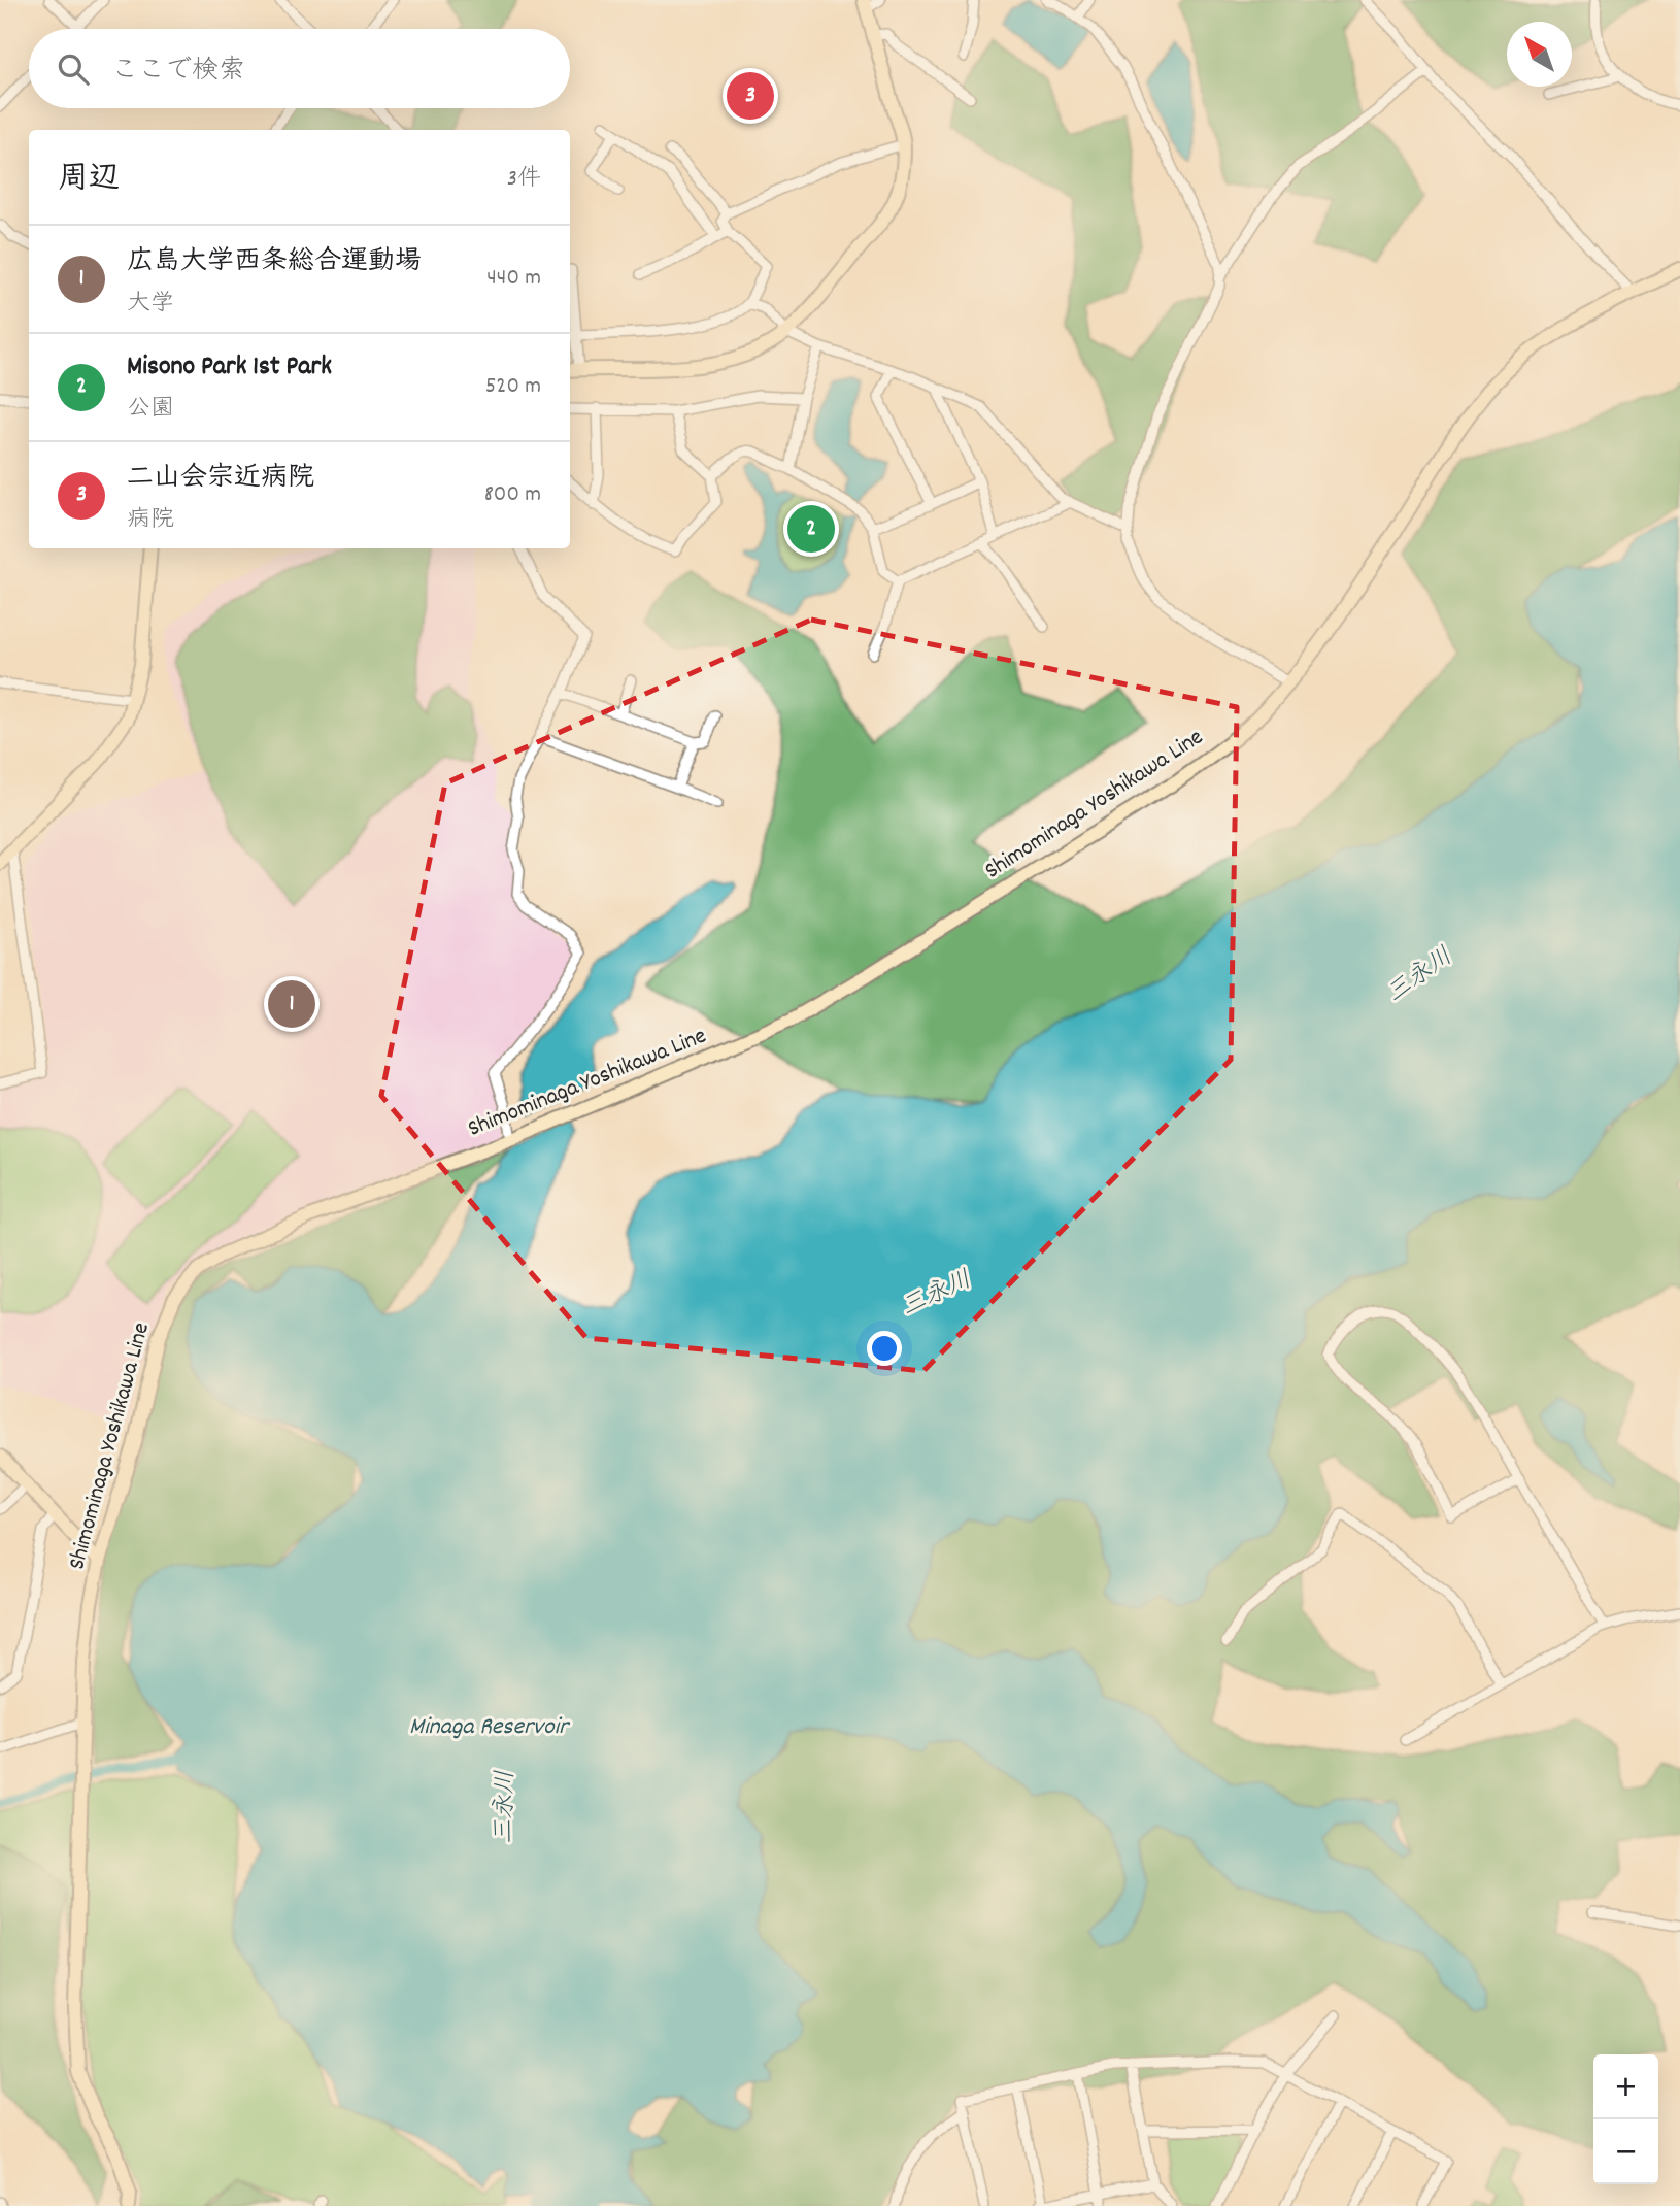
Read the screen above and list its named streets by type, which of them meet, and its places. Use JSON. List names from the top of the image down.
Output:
{
  "streets": {
    "main road": ["Shimominaga Yoshikawa Line"]
  },
  "water": ["三永川", "Minaga Reservoir"],
  "north": "top left",
  "page": {
    "search": "ここで検索",
    "pins": ["3", "2", "1"],
    "heading": ["周辺", "3件"],
    "list": [
      {
        "mark": "1",
        "name": "広島大学西条総合運動場",
        "note": "大学",
        "value": "440 m"
      },
      {
        "mark": "2",
        "name": "Misono Park 1st Park",
        "note": "公園",
        "value": "520 m"
      },
      {
        "mark": "3",
        "name": "二山会宗近病院",
        "note": "病院",
        "value": "800 m"
      }
    ],
    "map_buttons": ["+", "−"]
  }
}
